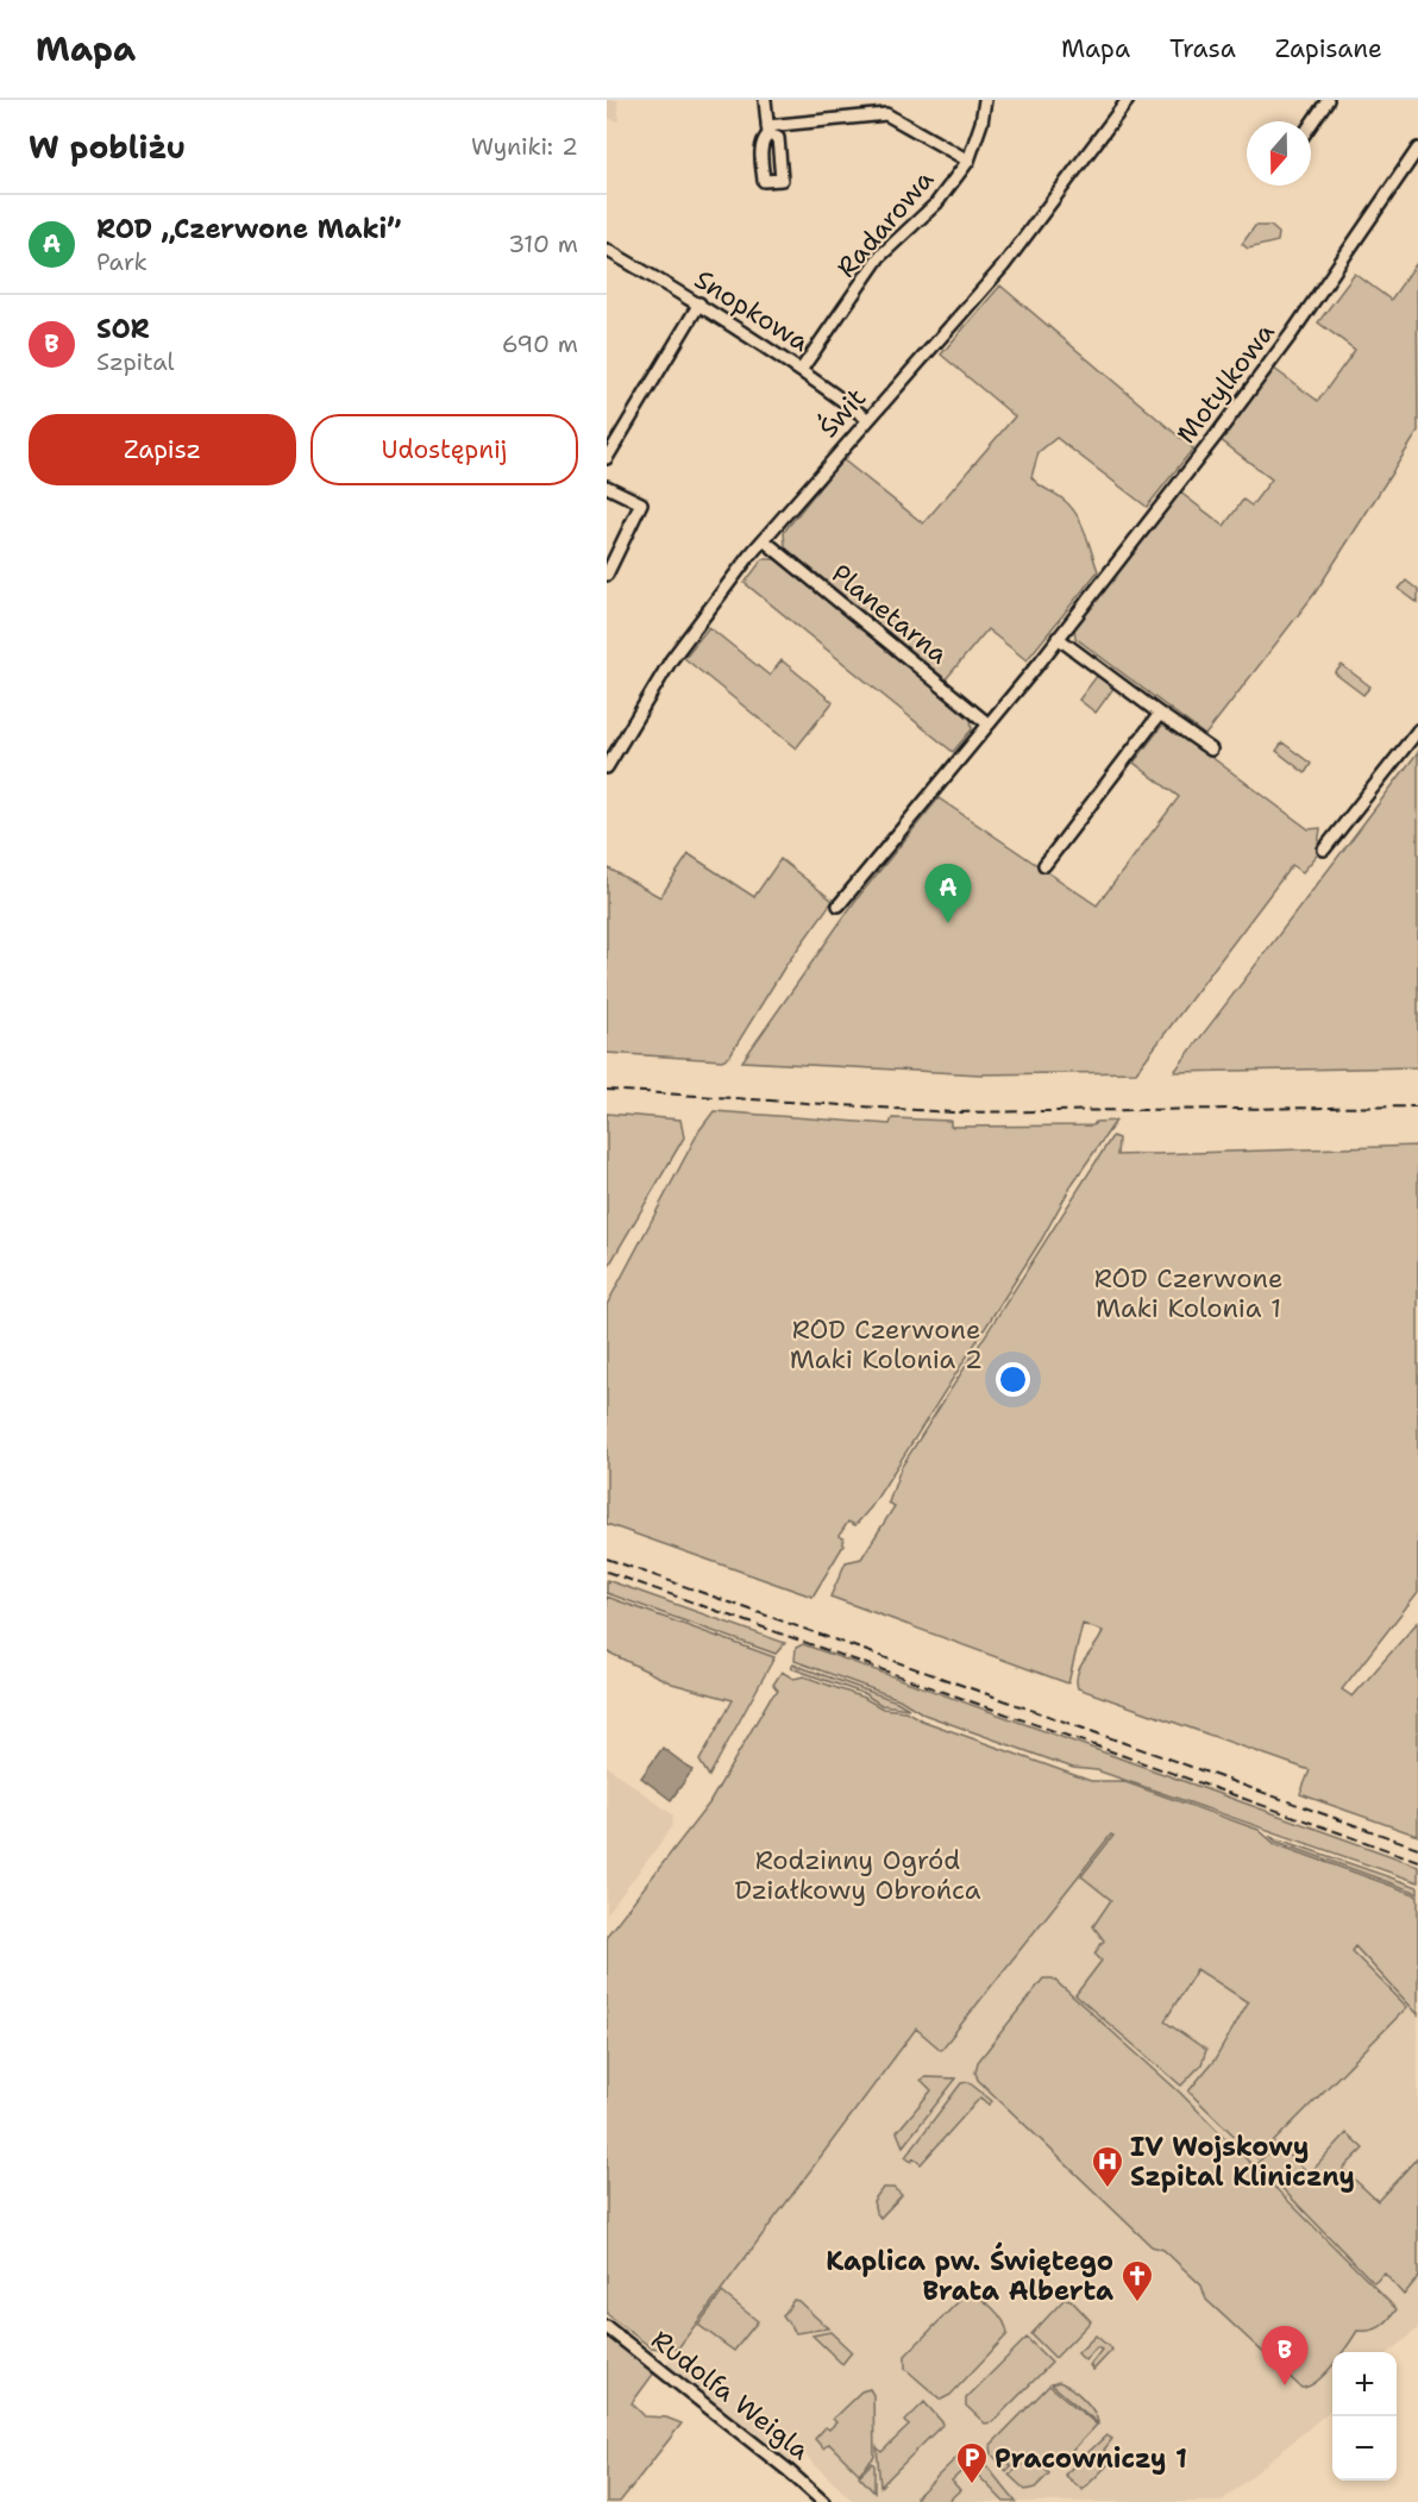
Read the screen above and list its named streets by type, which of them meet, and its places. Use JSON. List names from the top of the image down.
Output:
{
  "streets": {
    "street": [
      "Radarowa",
      "Snopkowa",
      "Motylkowa",
      "Świt",
      "Planetarna",
      "Rudolfa Weigla"
    ]
  },
  "crossings": [
    ["Radarowa", "Snopkowa"],
    ["Snopkowa", "Świt"],
    ["Motylkowa", "Planetarna"],
    ["Świt", "Planetarna"]
  ],
  "parks": ["ROD Czerwone Maki Kolonia 1", "ROD Czerwone Maki Kolonia 2", "Rodzinny Ogród Działkowy Obrońca"],
  "places": {
    "hospital": ["IV Wojskowy Szpital Kliniczny"],
    "church": ["Kaplica pw. Świętego Brata Alberta"],
    "parking": ["Pracowniczy 1"]
  },
  "north": "bottom",
  "page": {
    "header": "Mapa",
    "nav": ["Mapa", "Trasa", "Zapisane"],
    "heading": ["W pobliżu", "Wyniki: 2"],
    "list": [
      {
        "mark": "A",
        "name": "ROD „Czerwone Maki”",
        "note": "Park",
        "value": "310 m"
      },
      {
        "mark": "B",
        "name": "SOR",
        "note": "Szpital",
        "value": "690 m"
      }
    ],
    "buttons": ["Zapisz", "Udostępnij"],
    "pins": ["A", "B"],
    "map_buttons": ["+", "−"]
  }
}
